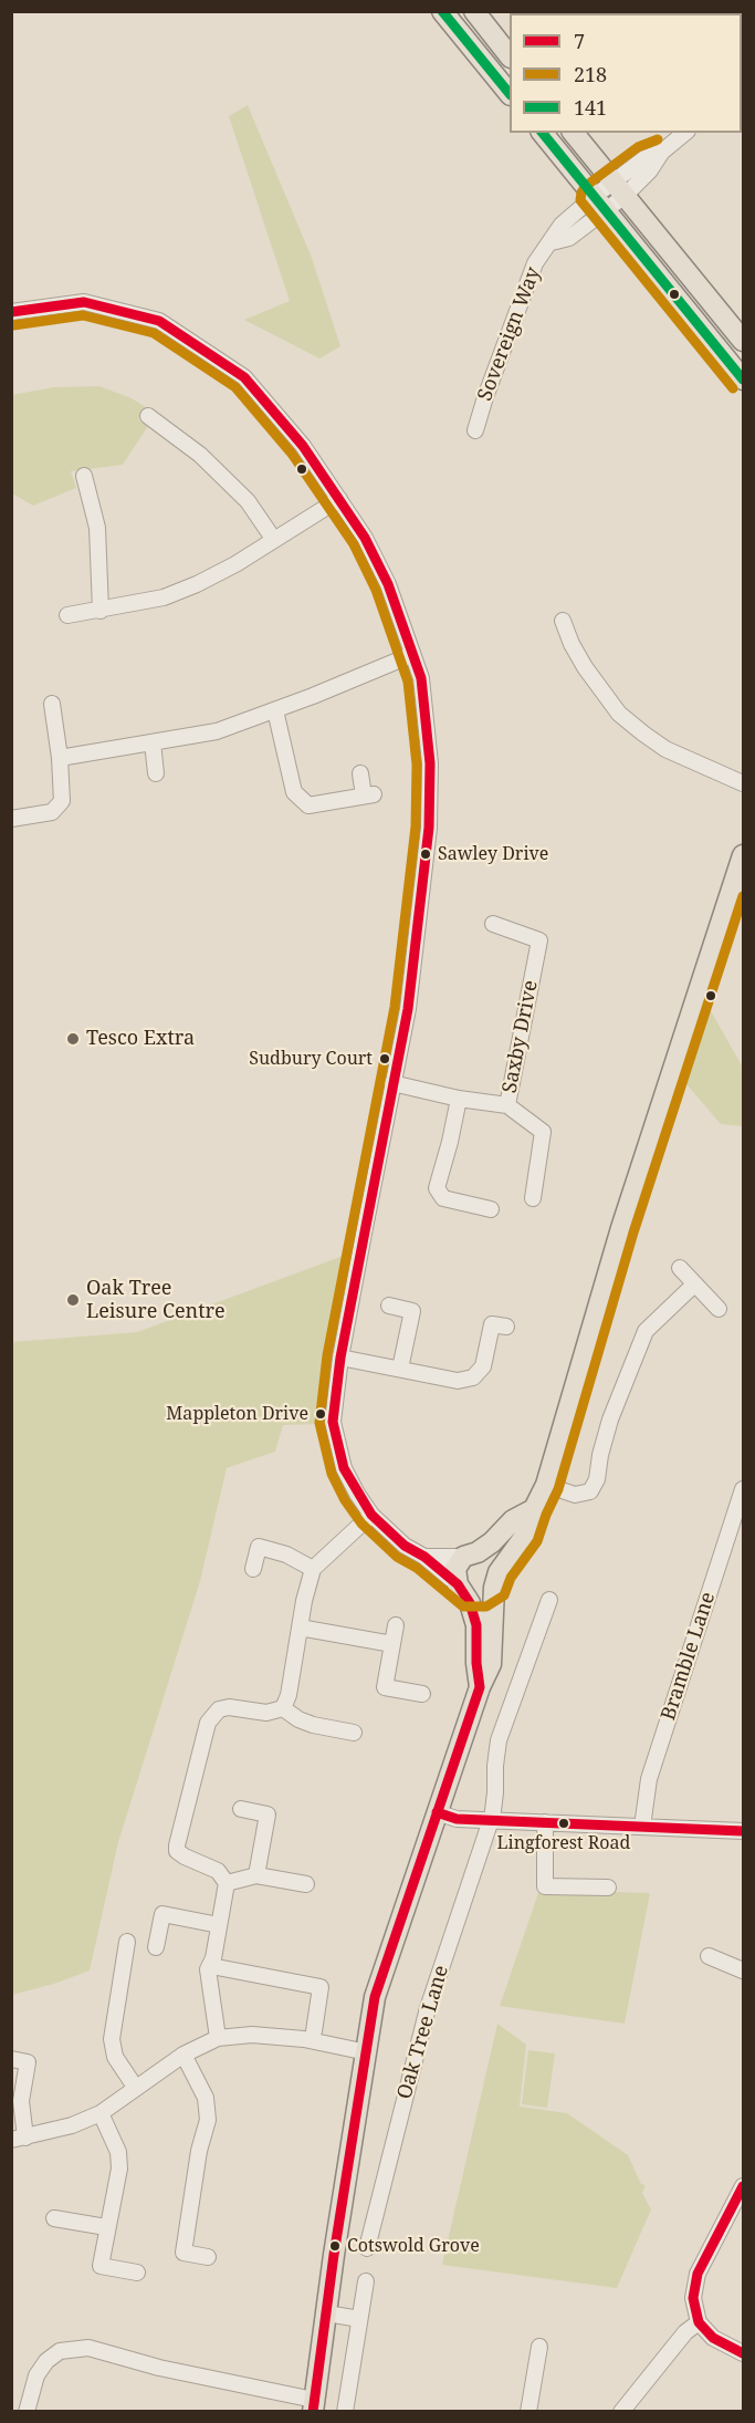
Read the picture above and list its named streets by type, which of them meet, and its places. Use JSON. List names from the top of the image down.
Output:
{
  "streets": {
    "street": [
      "Sovereign Way",
      "Saxby Drive",
      "Bramble Lane",
      "Oak Tree Lane"
    ]
  },
  "places": [
    "Sawley Drive",
    "Tesco Extra",
    "Sudbury Court",
    "Oak Tree Leisure Centre",
    "Mappleton Drive",
    "Lingforest Road",
    "Cotswold Grove"
  ],
  "lines": ["transit line 141", "transit line 218", "transit line 7"],
  "legend": ["7", "218", "141"]
}
